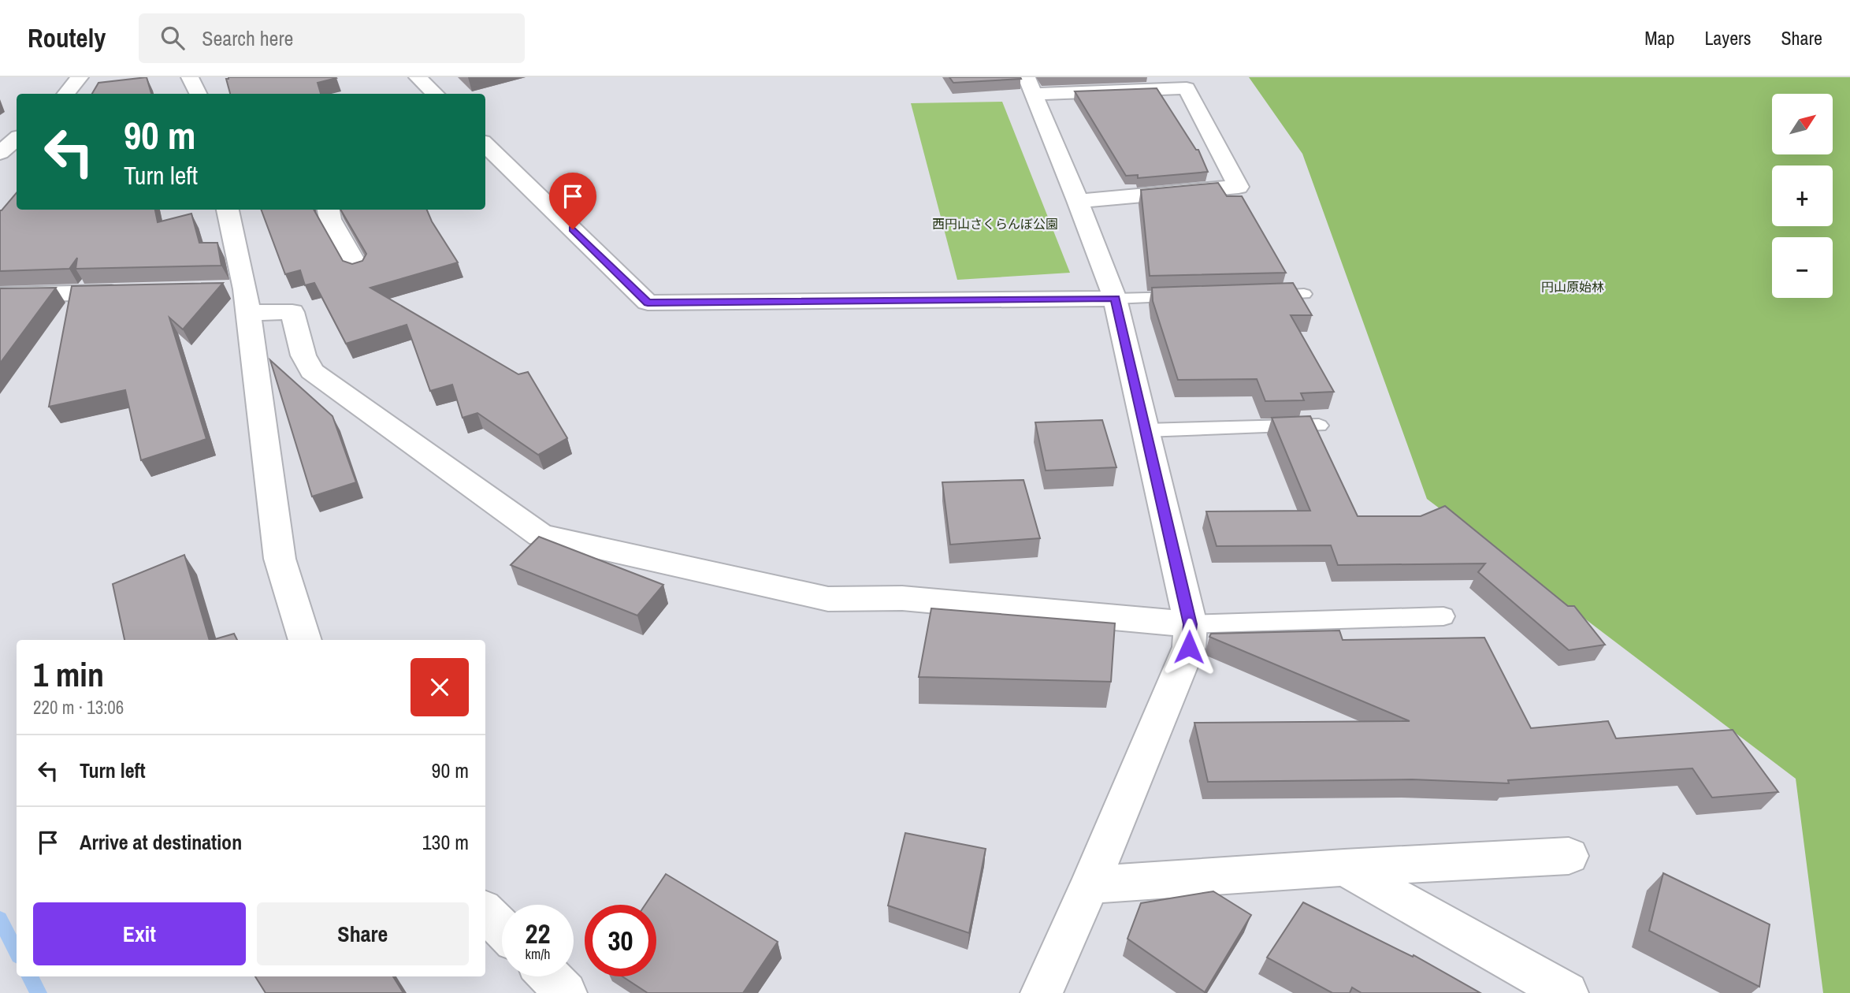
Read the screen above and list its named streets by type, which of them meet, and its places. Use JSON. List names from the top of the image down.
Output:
{
  "parks": ["西円山さくらんぼ公園", "円山原始林"],
  "north": "top right",
  "page": {
    "header": "Routely",
    "search": "Search here",
    "nav": ["Map", "Layers", "Share"],
    "map_buttons": ["+", "−"],
    "turn": ["90 m", "Turn left"],
    "heading": ["1 min", "220 m · 13:06"],
    "list": [
      {
        "name": "Turn left",
        "value": "90 m"
      },
      {
        "name": "Arrive at destination",
        "value": "130 m"
      }
    ],
    "buttons": ["Exit", "Share"],
    "speed": "22 km/h",
    "limit": "30"
  }
}
